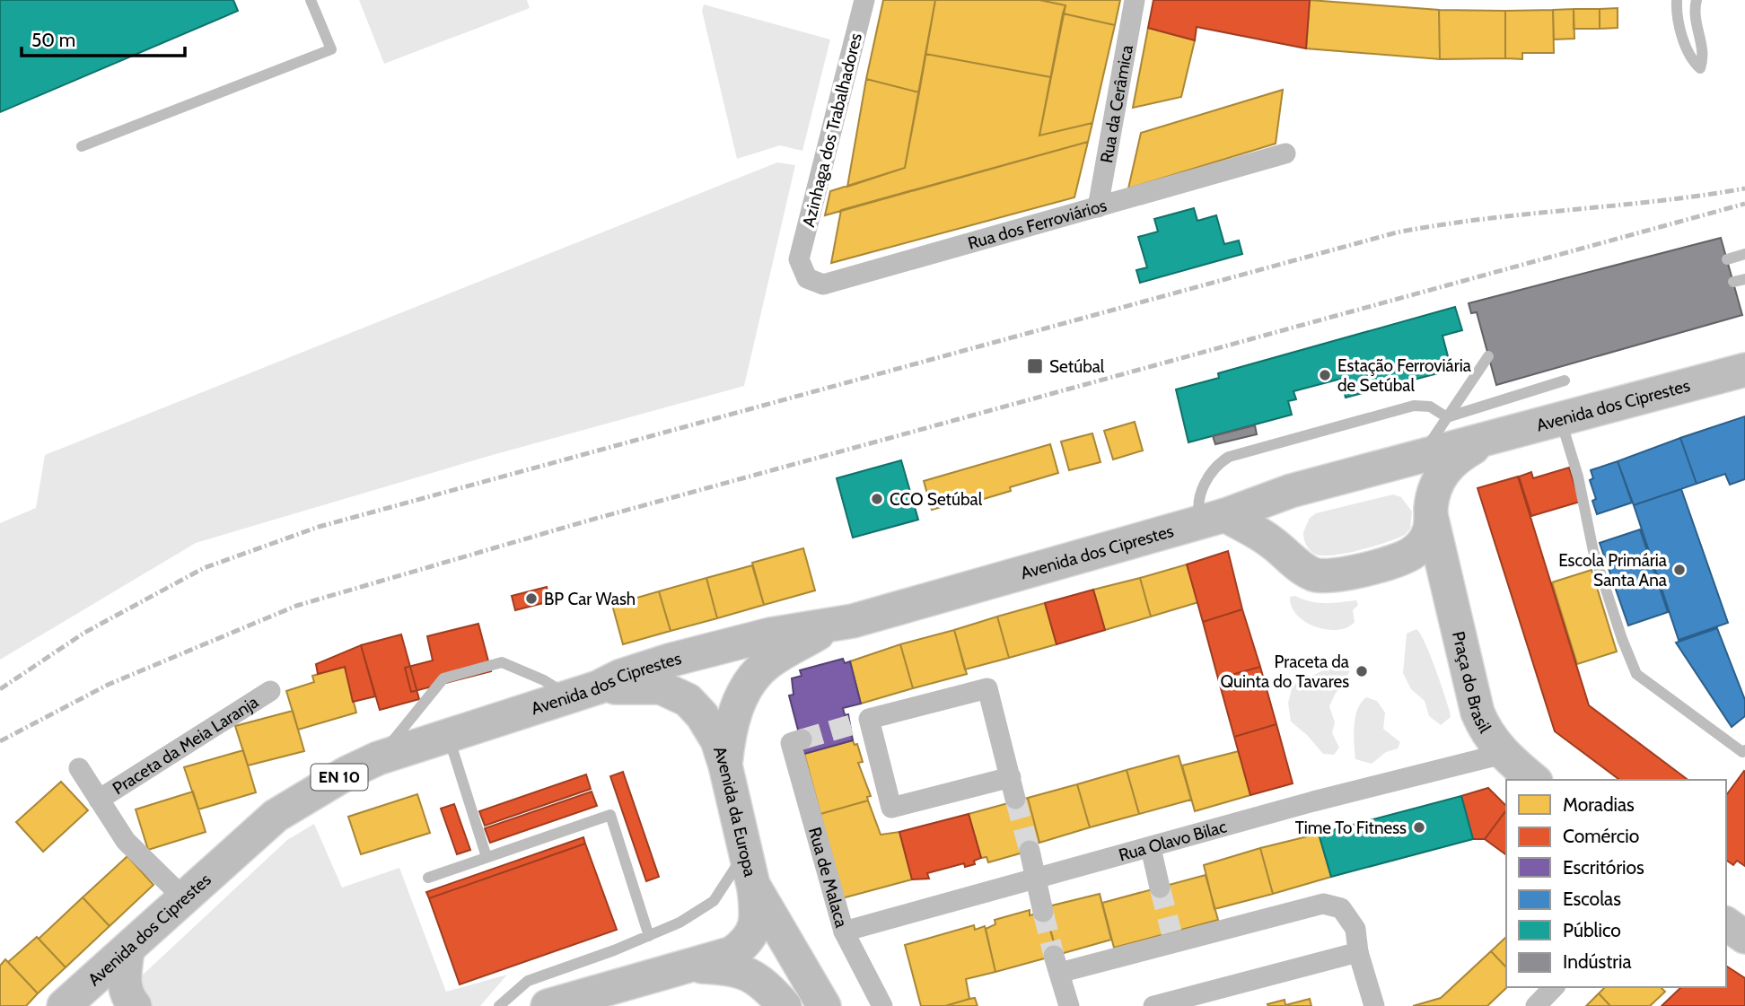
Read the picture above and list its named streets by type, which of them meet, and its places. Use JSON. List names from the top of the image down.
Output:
{
  "streets": {
    "main road": [
      "Avenida dos Ciprestes",
      "Praça do Brasil",
      "EN 10",
      "Avenida da Europa"
    ],
    "street": [
      "Rua da Cerâmica",
      "Azinhaga dos Trabalhadores",
      "Rua dos Ferroviários",
      "Praceta da Meia Laranja",
      "Rua Olavo Bilac",
      "Rua de Malaca"
    ]
  },
  "crossings": [
    ["Rua da Cerâmica", "Rua dos Ferroviários"],
    ["Azinhaga dos Trabalhadores", "Rua dos Ferroviários"],
    ["Avenida dos Ciprestes", "Praça do Brasil"],
    ["Avenida dos Ciprestes", "Praceta da Meia Laranja"],
    ["Avenida dos Ciprestes", "Avenida da Europa"],
    ["Praça do Brasil", "Rua Olavo Bilac"],
    ["Rua Olavo Bilac", "Rua de Malaca"]
  ],
  "places": {
    "transit": ["Setúbal"],
    "other": [
      "Estação Ferroviária de Setúbal",
      "CCO Setúbal",
      "Escola Primária Santa Ana",
      "BP Car Wash",
      "Praceta da Quinta do Tavares",
      "Time To Fitness"
    ]
  },
  "legend": [
    "Moradias",
    "Comércio",
    "Escritórios",
    "Escolas",
    "Público",
    "Indústria"
  ],
  "scale_bar": "50 m"
}
